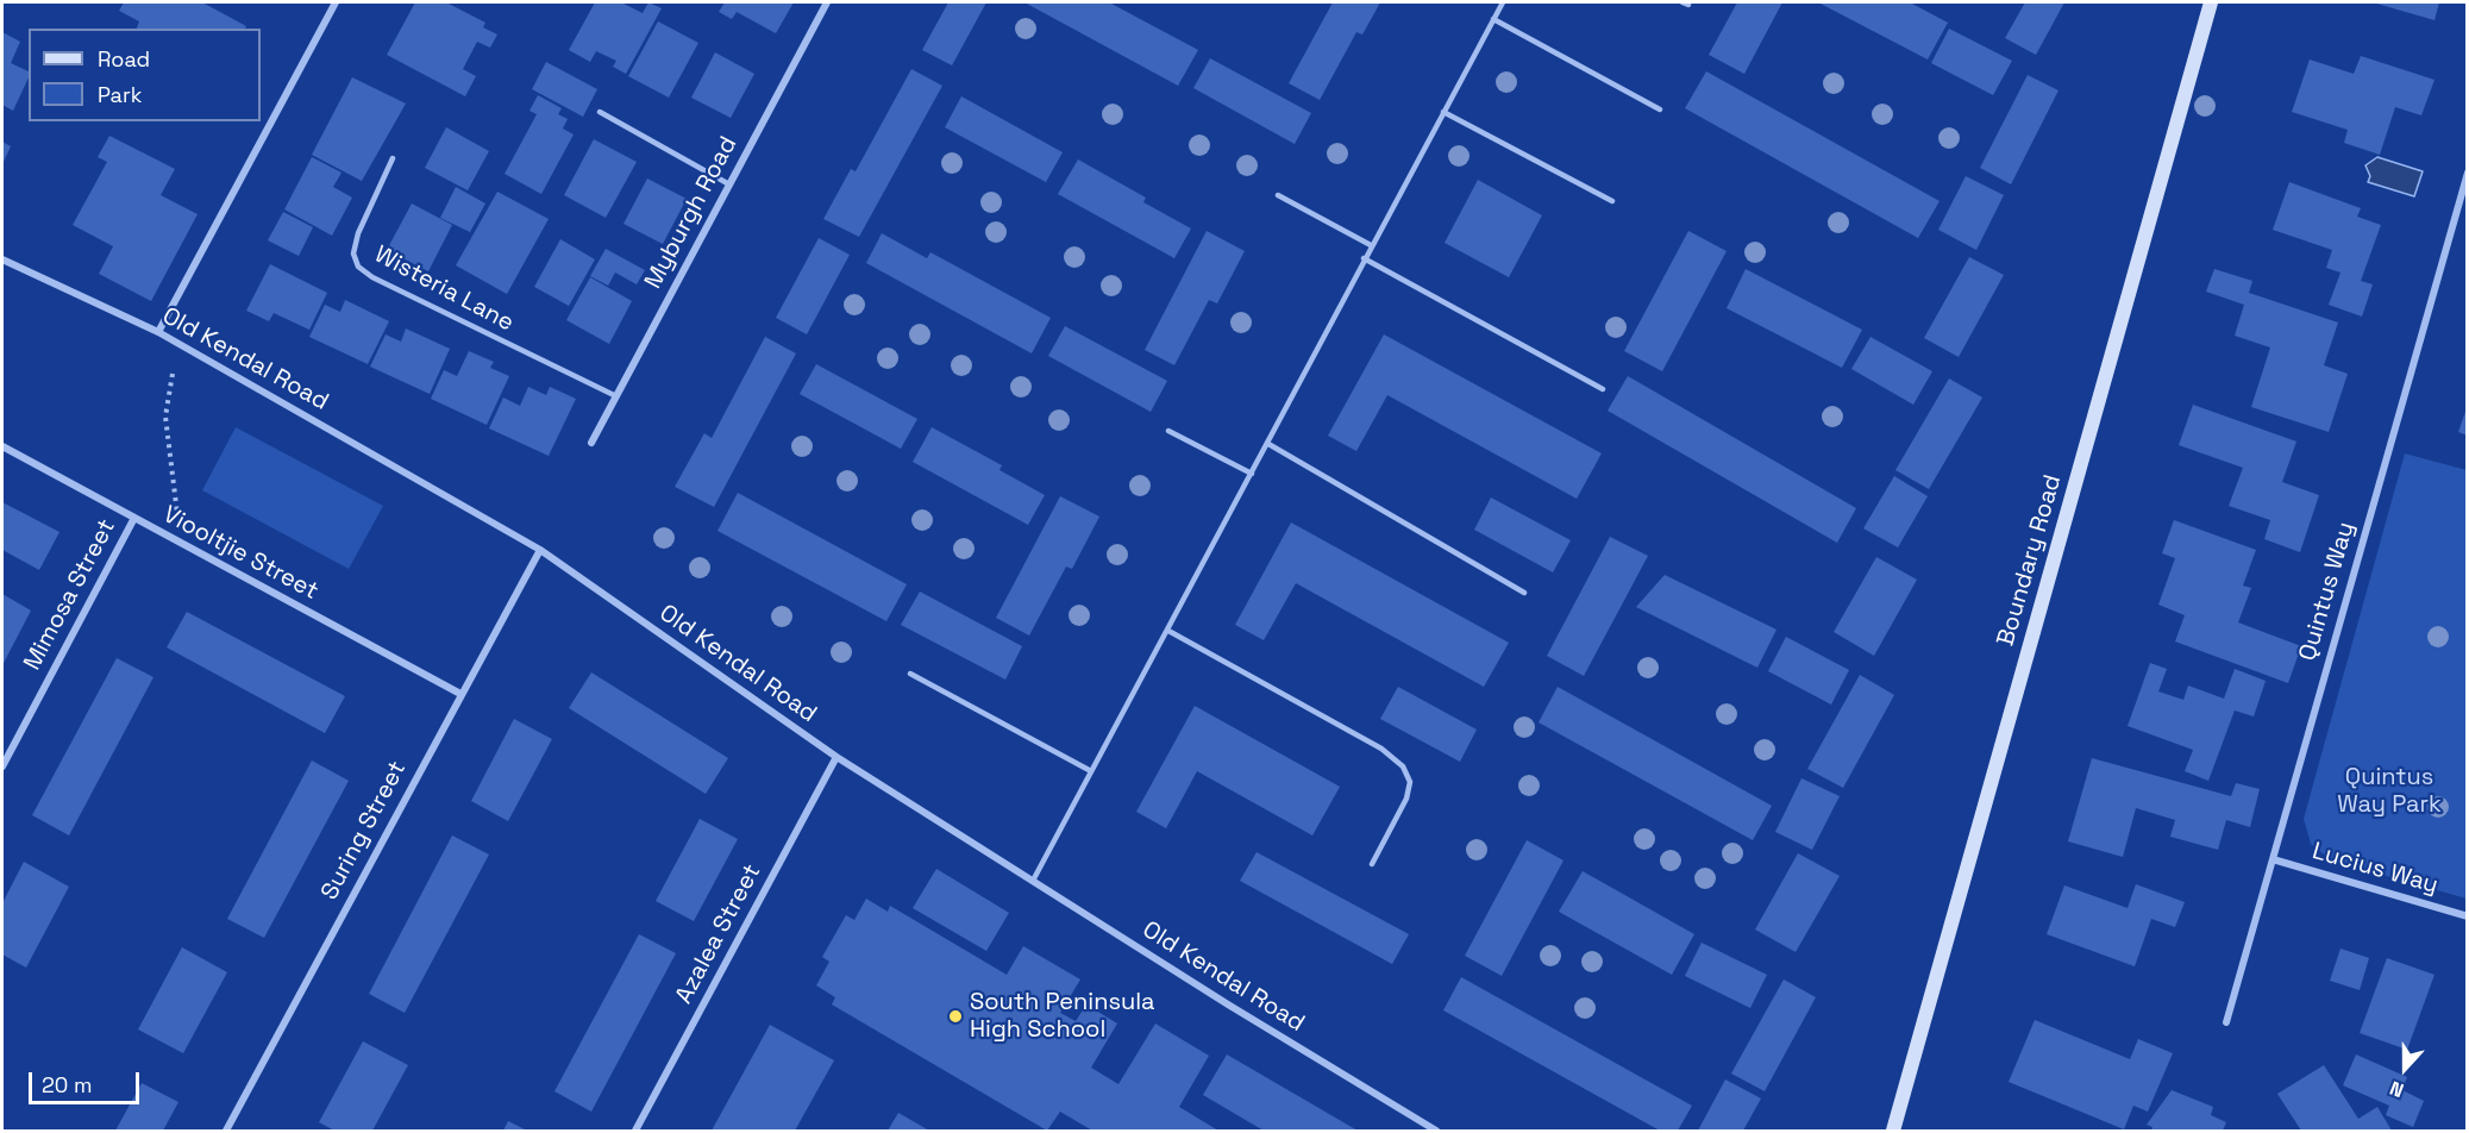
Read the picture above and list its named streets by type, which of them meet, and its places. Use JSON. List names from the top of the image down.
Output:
{
  "streets": {
    "street": [
      "Myburgh Road",
      "Old Kendal Road",
      "Viooltjie Street",
      "Boundary Road",
      "Quintus Way",
      "Mimosa Street",
      "Suring Street",
      "Lucius Way",
      "Azalea Street"
    ],
    "lane": ["Wisteria Lane"]
  },
  "crossings": [
    ["Myburgh Road", "Wisteria Lane"],
    ["Old Kendal Road", "Suring Street"],
    ["Old Kendal Road", "Azalea Street"],
    ["Viooltjie Street", "Mimosa Street"],
    ["Viooltjie Street", "Suring Street"],
    ["Quintus Way", "Lucius Way"]
  ],
  "parks": ["Quintus Way Park"],
  "places": ["South Peninsula High School"],
  "legend": ["Road", "Park"],
  "scale_bar": "20 m",
  "north": "bottom"
}
